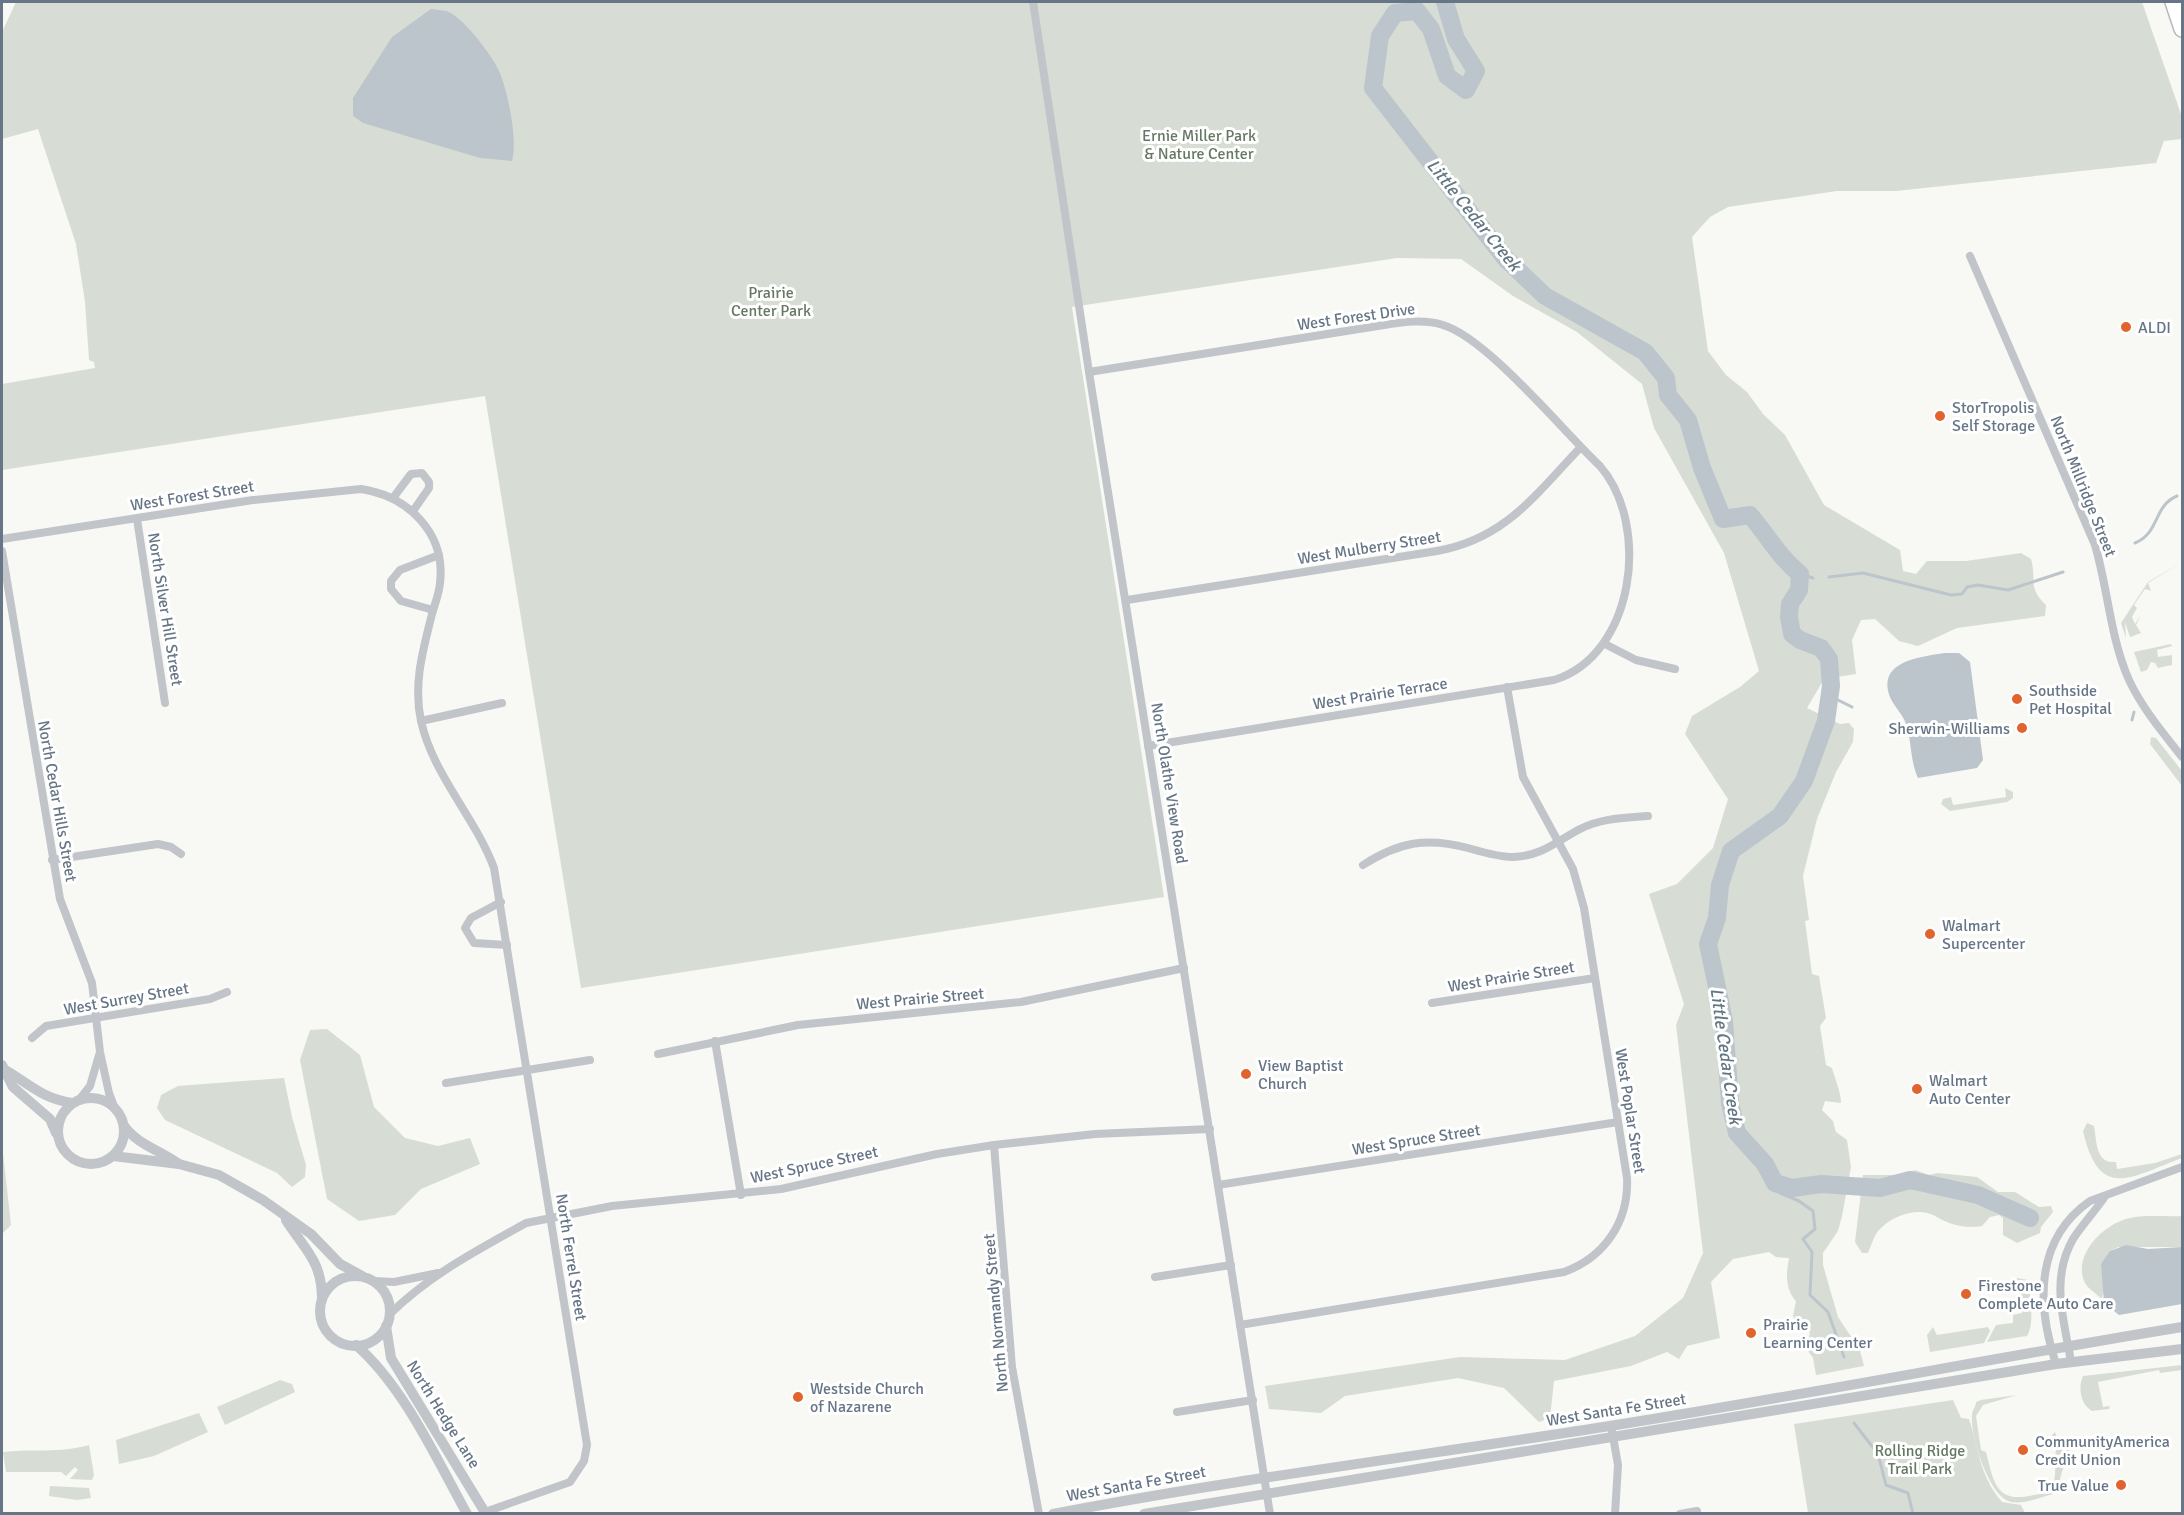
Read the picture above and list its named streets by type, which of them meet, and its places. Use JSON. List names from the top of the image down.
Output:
{
  "streets": {
    "street": [
      "West Forest Drive",
      "North Millridge Street",
      "West Forest Street",
      "West Mulberry Street",
      "North Silver Hill Street",
      "West Prairie Terrace",
      "North Olathe View Road",
      "North Cedar Hills Street",
      "West Prairie Street",
      "West Surrey Street",
      "West Poplar Street",
      "West Spruce Street",
      "North Ferrel Street",
      "North Normandy Street",
      "West Santa Fe Street",
      "North Hedge Lane"
    ]
  },
  "crossings": [
    ["West Forest Drive", "West Mulberry Street"],
    ["West Forest Drive", "West Prairie Terrace"],
    ["West Forest Drive", "North Olathe View Road"],
    ["West Forest Street", "North Silver Hill Street"],
    ["West Forest Street", "North Ferrel Street"],
    ["West Mulberry Street", "West Prairie Terrace"],
    ["West Mulberry Street", "North Olathe View Road"],
    ["West Prairie Terrace", "North Olathe View Road"],
    ["West Prairie Terrace", "West Poplar Street"],
    ["North Olathe View Road", "West Prairie Street"],
    ["North Olathe View Road", "West Poplar Street"],
    ["North Olathe View Road", "West Spruce Street"],
    ["North Olathe View Road", "West Santa Fe Street"],
    ["North Cedar Hills Street", "West Surrey Street"],
    ["West Prairie Street", "West Poplar Street"],
    ["West Poplar Street", "West Spruce Street"],
    ["West Spruce Street", "North Ferrel Street"],
    ["West Spruce Street", "North Normandy Street"],
    ["West Spruce Street", "North Hedge Lane"],
    ["North Ferrel Street", "North Hedge Lane"]
  ],
  "water": ["Little Cedar Creek"],
  "parks": ["Ernie Miller Park & Nature Center", "Prairie Center Park", "Rolling Ridge Trail Park"],
  "places": [
    "ALDI",
    "StorTropolis Self Storage",
    "Southside Pet Hospital",
    "Sherwin-Williams",
    "Walmart Supercenter",
    "View Baptist Church",
    "Walmart Auto Center",
    "Firestone Complete Auto Care",
    "Prairie Learning Center",
    "Westside Church of Nazarene",
    "CommunityAmerica Credit Union",
    "True Value"
  ]
}
